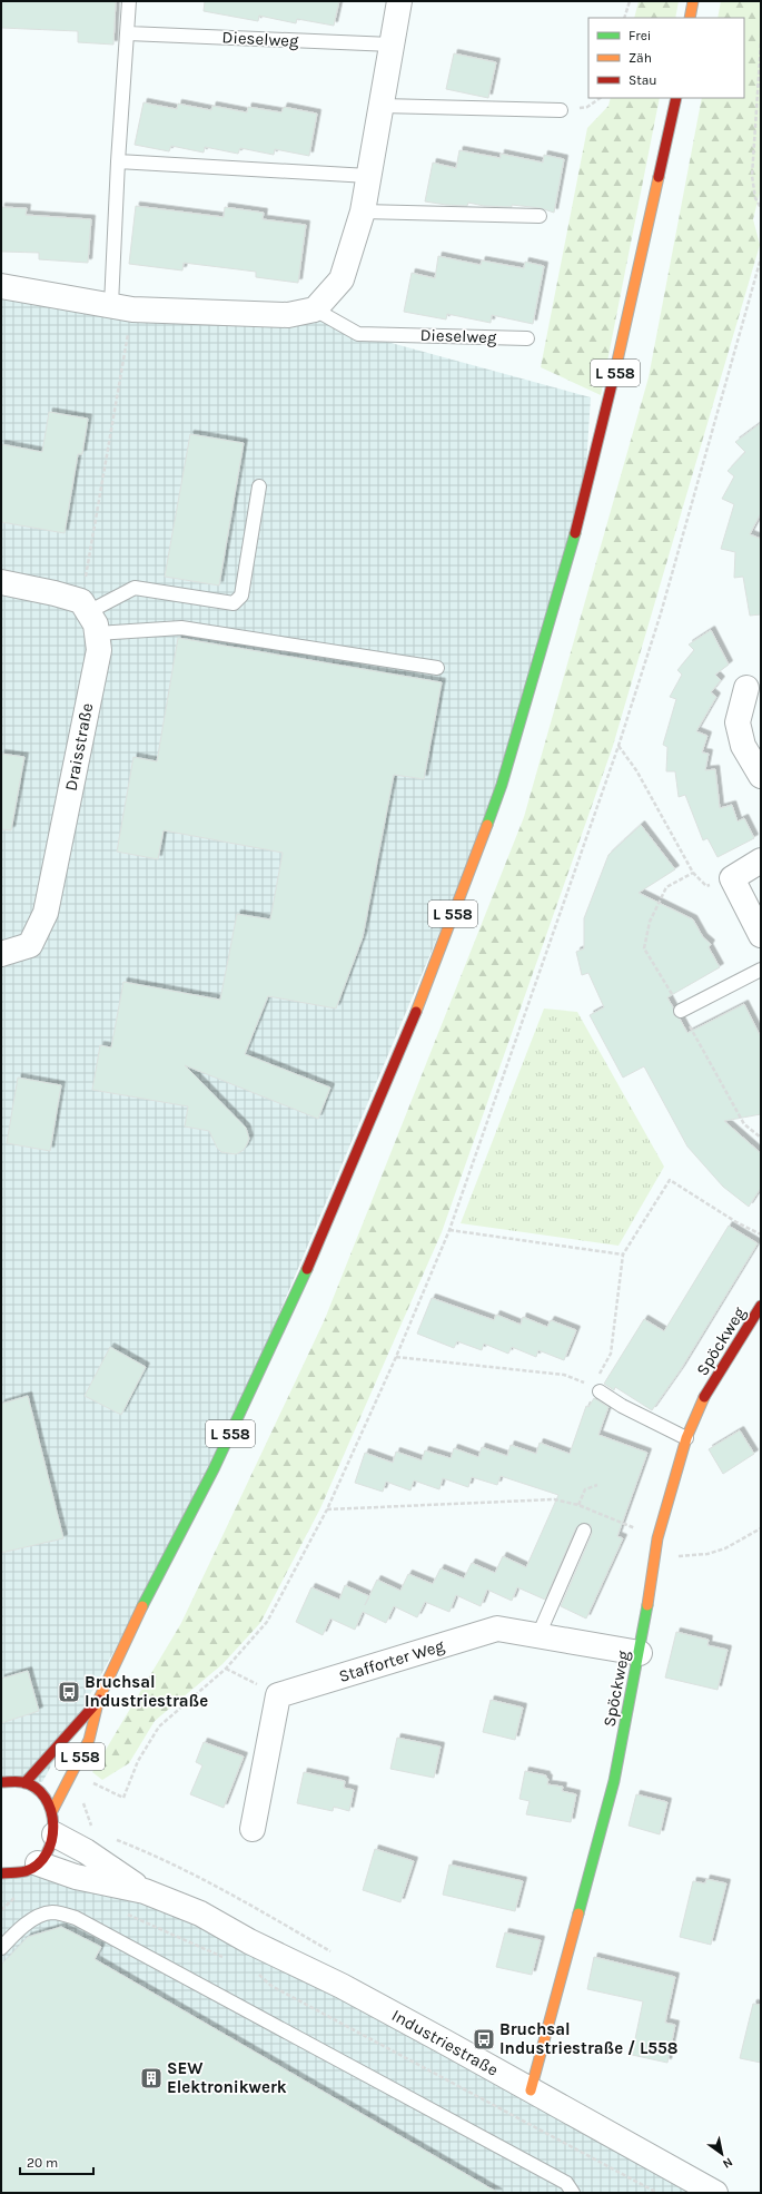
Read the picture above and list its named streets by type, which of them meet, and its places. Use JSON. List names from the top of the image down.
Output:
{
  "streets": {
    "main road": ["L 558", "Spöckweg"],
    "street": ["Draisstraße", "Stafforter Weg", "Industriestraße"],
    "lane": ["Dieselweg"]
  },
  "crossings": [
    ["L 558", "Industriestraße"],
    ["Spöckweg", "Stafforter Weg"],
    ["Spöckweg", "Industriestraße"]
  ],
  "places": {
    "bus stop": ["Bruchsal Industriestraße", "Bruchsal Industriestraße / L558"],
    "building": ["SEW Elektronikwerk"]
  },
  "legend": ["Frei", "Zäh", "Stau"],
  "scale_bar": "20 m",
  "north": "bottom right"
}
